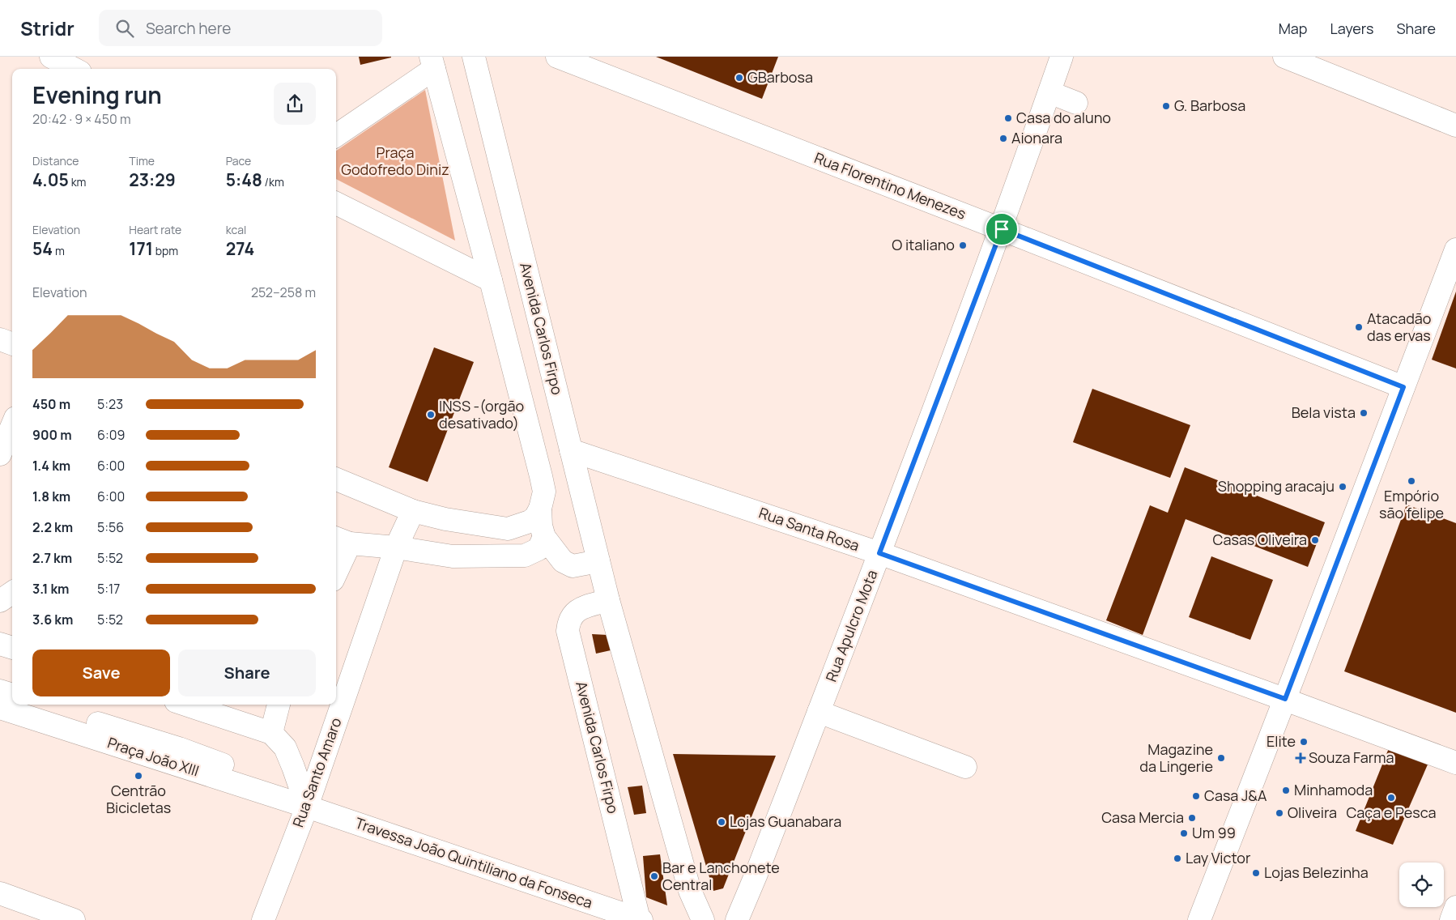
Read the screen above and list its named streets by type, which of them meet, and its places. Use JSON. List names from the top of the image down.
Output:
{
  "streets": {
    "street": [
      "Rua Florentino Menezes",
      "Avenida Carlos Firpo",
      "Rua Santa Rosa",
      "Rua Apulcro Mota",
      "Praça João XIII",
      "Rua Santo Amaro",
      "Travessa João Quintiliano da Fonseca"
    ]
  },
  "crossings": [
    ["Rua Florentino Menezes", "Rua Apulcro Mota"],
    ["Avenida Carlos Firpo", "Rua Santa Rosa"],
    ["Avenida Carlos Firpo", "Travessa João Quintiliano da Fonseca"],
    ["Rua Santa Rosa", "Rua Apulcro Mota"],
    ["Praça João XIII", "Rua Santo Amaro"],
    ["Praça João XIII", "Travessa João Quintiliano da Fonseca"],
    ["Rua Santo Amaro", "Travessa João Quintiliano da Fonseca"]
  ],
  "parks": ["Praça Godofredo Diniz"],
  "places": {
    "other": [
      "GBarbosa",
      "G. Barbosa",
      "Casa do aluno",
      "Aionara",
      "O italiano",
      "Atacadão das ervas",
      "Bela vista",
      "INSS -(orgão desativado)",
      "Empório são felipe",
      "Shopping aracaju",
      "Casas Oliveira",
      "Elite",
      "Magazine da Lingerie",
      "Centrão Bicicletas",
      "Minhamoda",
      "Casa J&A",
      "Caça e Pesca",
      "Oliveira",
      "Casa Mercia",
      "Lojas Guanabara",
      "Um 99",
      "Lay Victor",
      "Lojas Belezinha",
      "Bar e Lanchonete Central"
    ],
    "health": ["Souza Farma"]
  },
  "page": {
    "header": "Stridr",
    "search": "Search here",
    "nav": ["Map", "Layers", "Share"],
    "heading": ["Evening run", "20:42 · 9 × 450 m"],
    "stats": [
      ["Distance", "4.05 km"],
      ["Time", "23:29"],
      ["Pace", "5:48 /km"],
      ["Elevation", "54 m"],
      ["Heart rate", "171 bpm"],
      ["kcal", "274"]
    ],
    "chart": ["Elevation", "252–258 m"],
    "list": [
      {
        "name": "450 m",
        "note": "5:23"
      },
      {
        "name": "900 m",
        "note": "6:09"
      },
      {
        "name": "1.4 km",
        "note": "6:00"
      },
      {
        "name": "1.8 km",
        "note": "6:00"
      },
      {
        "name": "2.2 km",
        "note": "5:56"
      },
      {
        "name": "2.7 km",
        "note": "5:52"
      },
      {
        "name": "3.1 km",
        "note": "5:17"
      },
      {
        "name": "3.6 km",
        "note": "5:52"
      }
    ],
    "buttons": ["Save", "Share"]
  }
}
